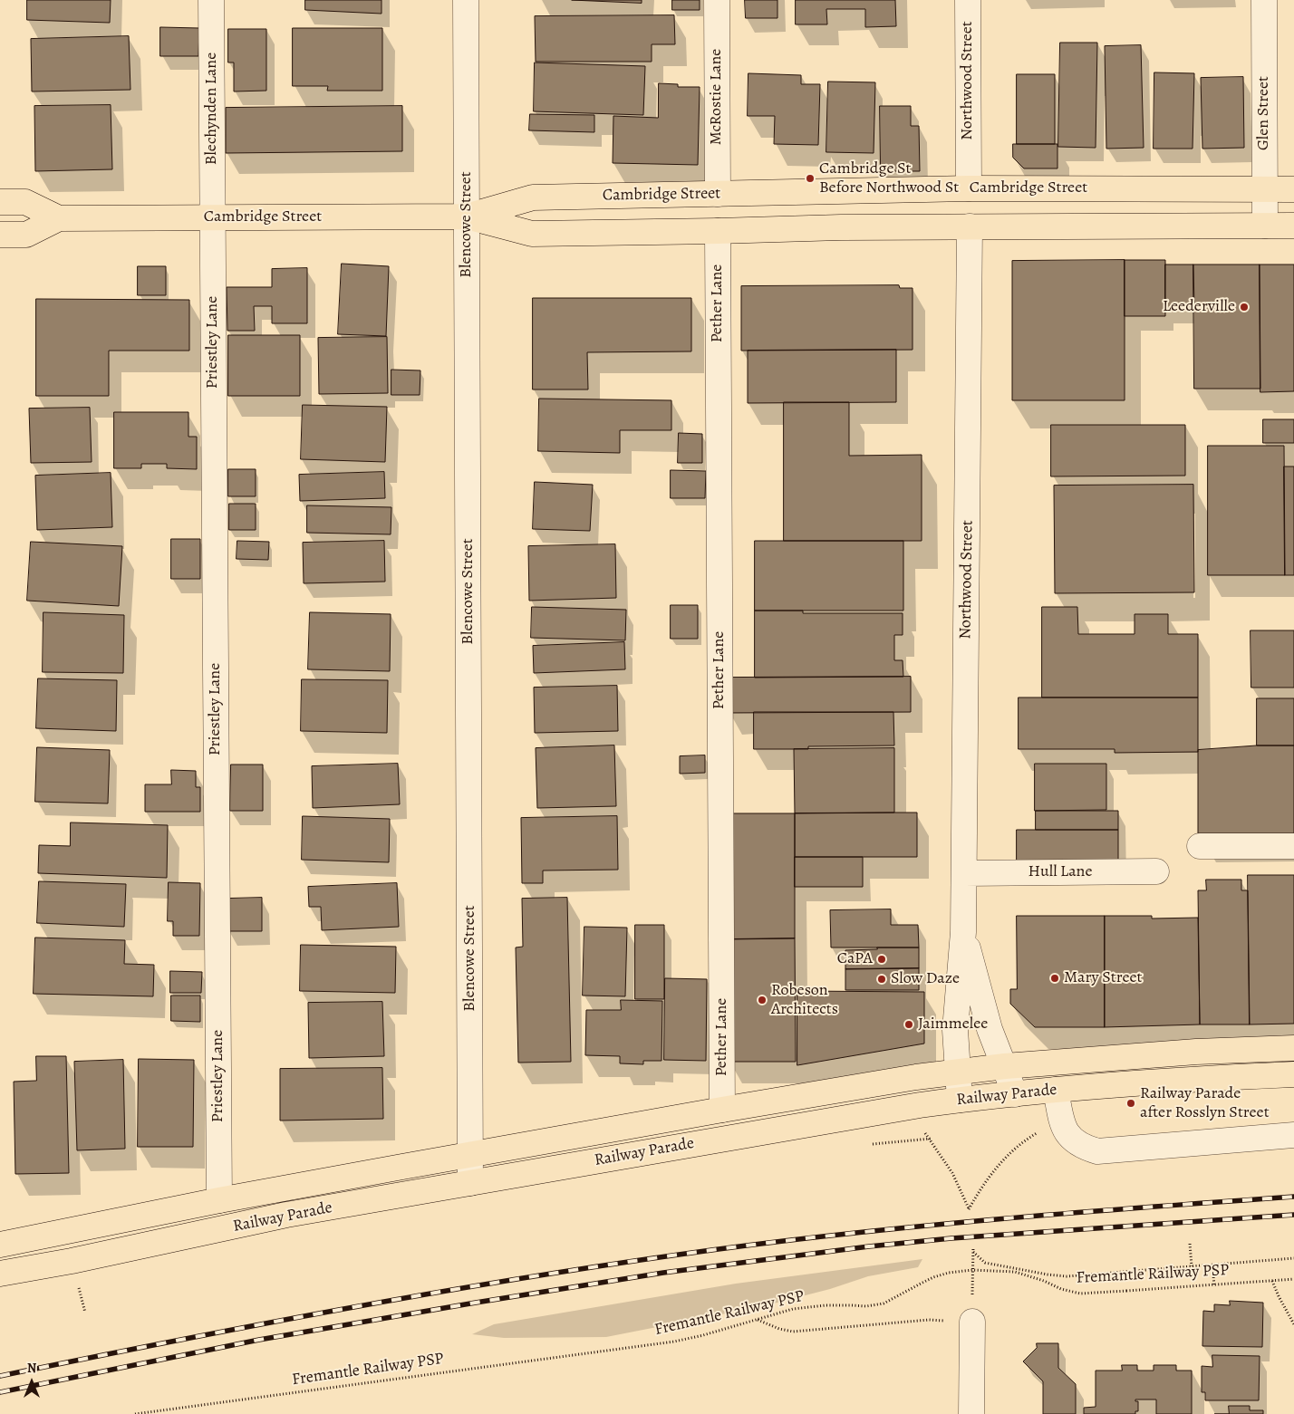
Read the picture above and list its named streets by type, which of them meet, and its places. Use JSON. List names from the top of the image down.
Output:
{
  "streets": {
    "main road": ["Cambridge Street", "Railway Parade"],
    "street": [
      "Northwood Street",
      "McRostie Lane",
      "Blechynden Lane",
      "Glen Street",
      "Blencowe Street",
      "Pether Lane",
      "Priestley Lane",
      "Hull Lane"
    ],
    "path": ["Fremantle Railway PSP"]
  },
  "crossings": [
    ["Northwood Street", "Cambridge Street"],
    ["Northwood Street", "Hull Lane"],
    ["Northwood Street", "Railway Parade"],
    ["McRostie Lane", "Cambridge Street"],
    ["Blechynden Lane", "Cambridge Street"],
    ["Blechynden Lane", "Priestley Lane"],
    ["Glen Street", "Cambridge Street"],
    ["Cambridge Street", "Blencowe Street"],
    ["Cambridge Street", "Pether Lane"],
    ["Cambridge Street", "Priestley Lane"],
    ["Blencowe Street", "Railway Parade"],
    ["Pether Lane", "Railway Parade"],
    ["Priestley Lane", "Railway Parade"]
  ],
  "places": [
    "Cambridge St Before Northwood St",
    "Leederville",
    "CaPA",
    "Mary Street",
    "Slow Daze",
    "Robeson Architects",
    "Jaimmelee",
    "Railway Parade after Rosslyn Street"
  ],
  "north": "top"
}
